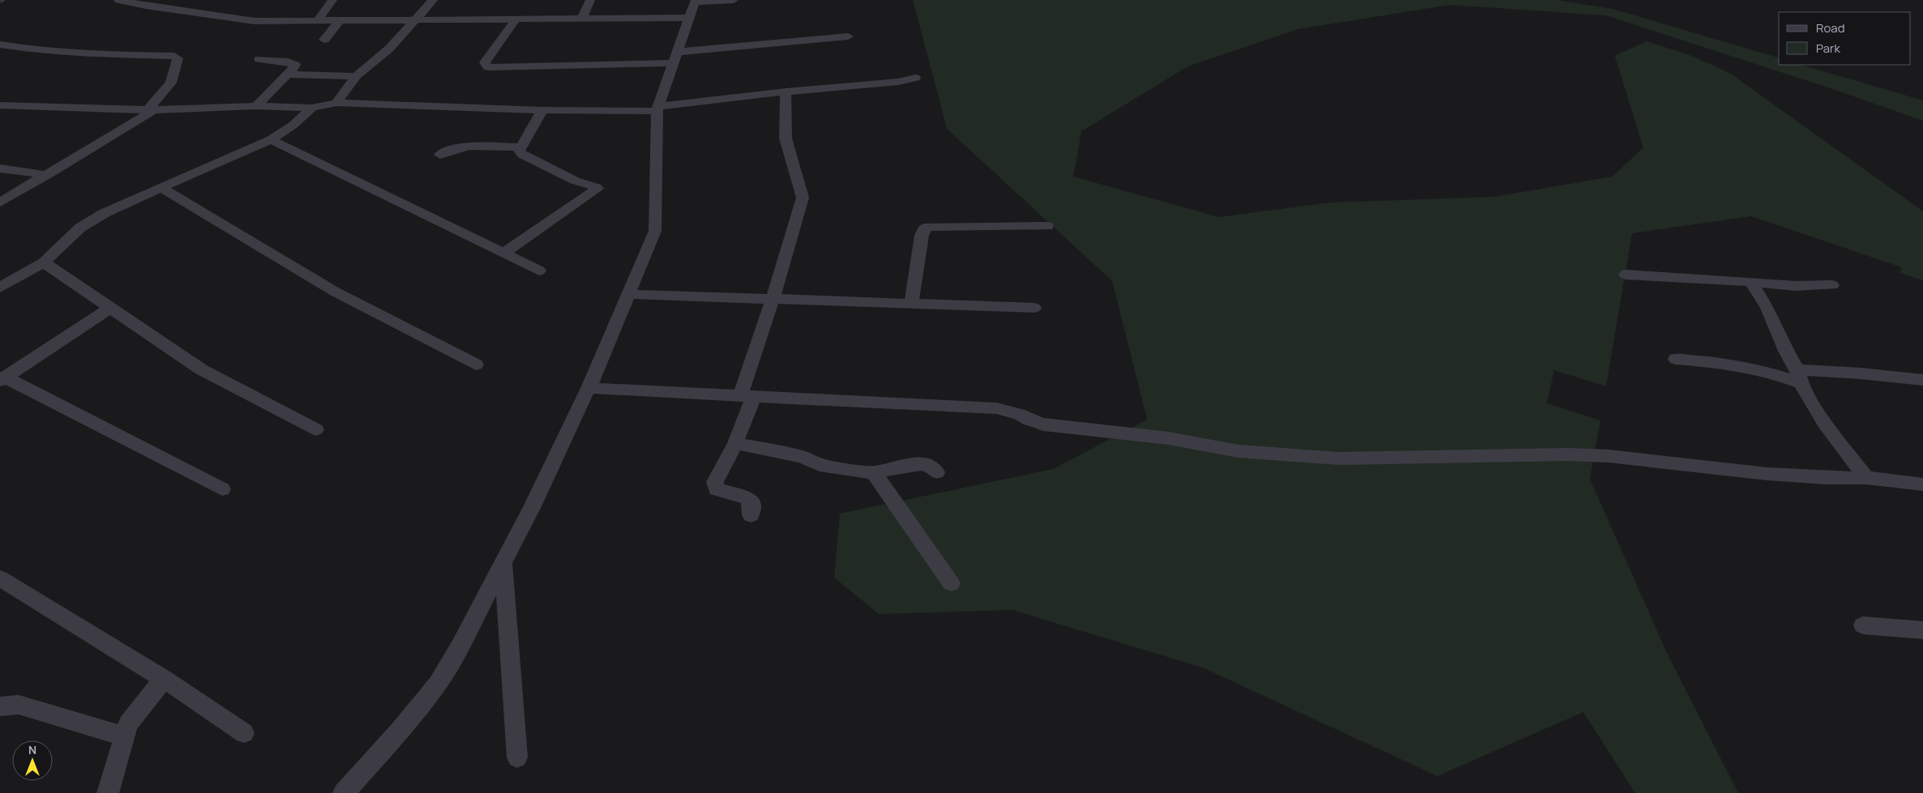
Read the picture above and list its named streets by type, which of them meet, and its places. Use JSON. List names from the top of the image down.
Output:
{
  "legend": ["Road", "Park"],
  "north": "top"
}
